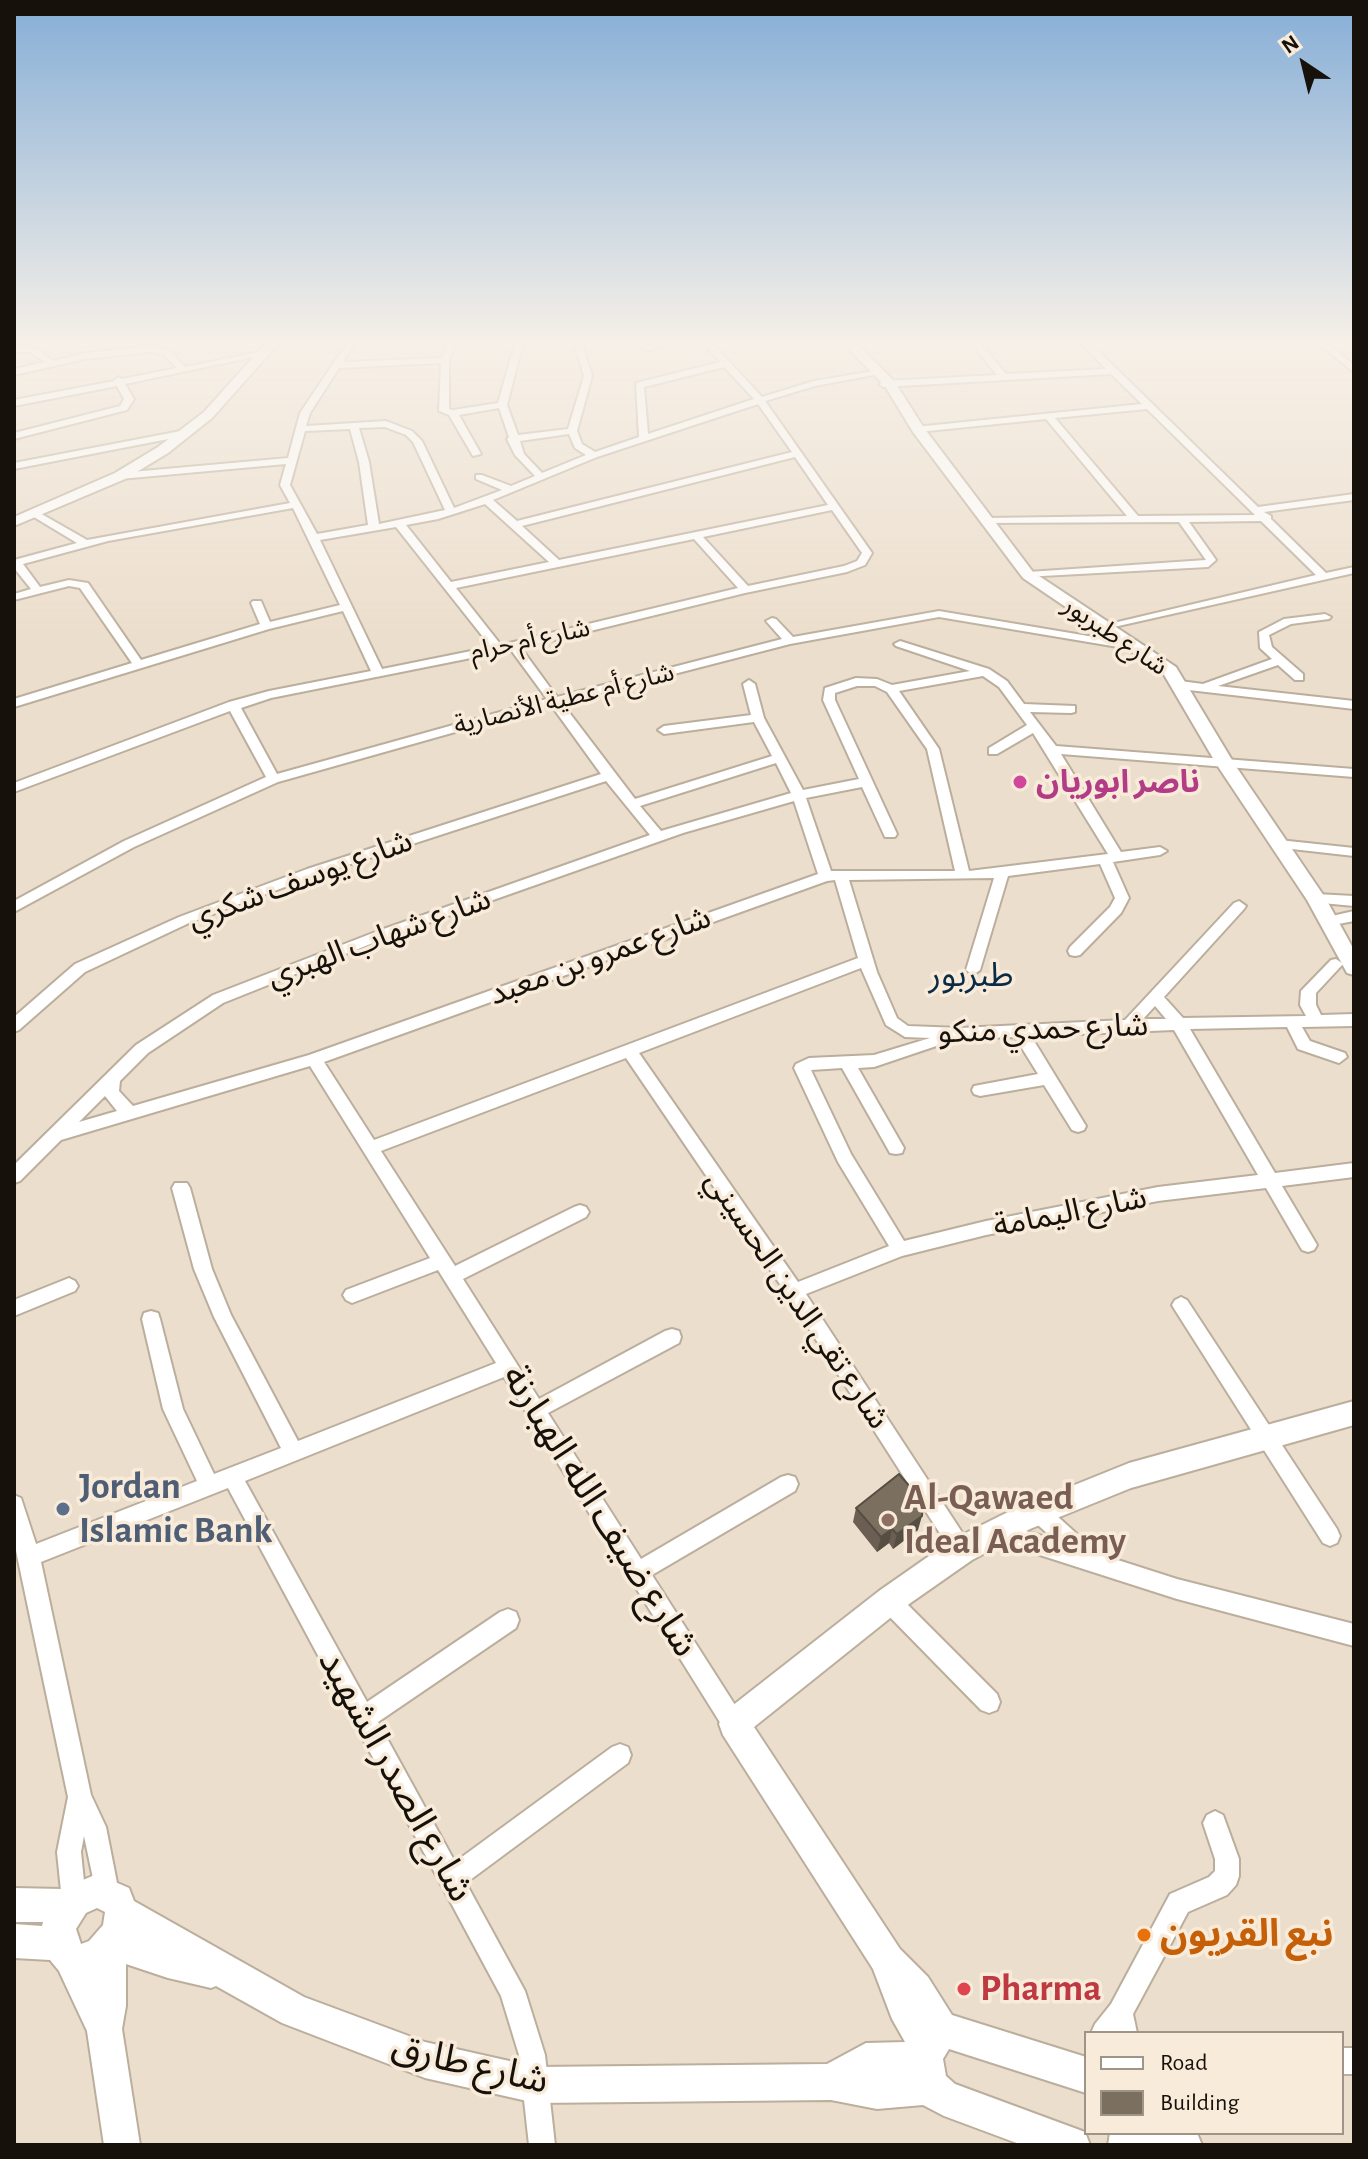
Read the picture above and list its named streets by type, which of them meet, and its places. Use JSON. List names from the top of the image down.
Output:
{
  "streets": {
    "street": [
      "شارع طبربور",
      "شارع أم حرام",
      "شارع أم عطية الأنصارية",
      "شارع يوسف شكري",
      "شارع شهاب الهبري",
      "شارع عمرو بن معبد",
      "شارع حمدي منكو",
      "شارع اليمامة",
      "شارع تقي الدين الحسيني",
      "شارع ضيف الله الهبارنة",
      "شارع الصدر الشهيد",
      "شارع طارق"
    ]
  },
  "crossings": [
    ["شارع طبربور", "شارع أم عطية الأنصارية"],
    ["شارع شهاب الهبري", "شارع عمرو بن معبد"],
    ["شارع شهاب الهبري", "شارع حمدي منكو"],
    ["شارع عمرو بن معبد", "شارع حمدي منكو"],
    ["شارع عمرو بن معبد", "شارع ضيف الله الهبارنة"],
    ["شارع اليمامة", "شارع تقي الدين الحسيني"],
    ["شارع ضيف الله الهبارنة", "شارع طارق"],
    ["شارع الصدر الشهيد", "شارع طارق"]
  ],
  "districts": ["طبربور"],
  "places": [
    "ناصر ابوريان",
    "Jordan Islamic Bank",
    "Al-Qawaed Ideal Academy",
    "نبع القريون",
    "Pharma"
  ],
  "legend": ["Road", "Building"],
  "north": "top left"
}
